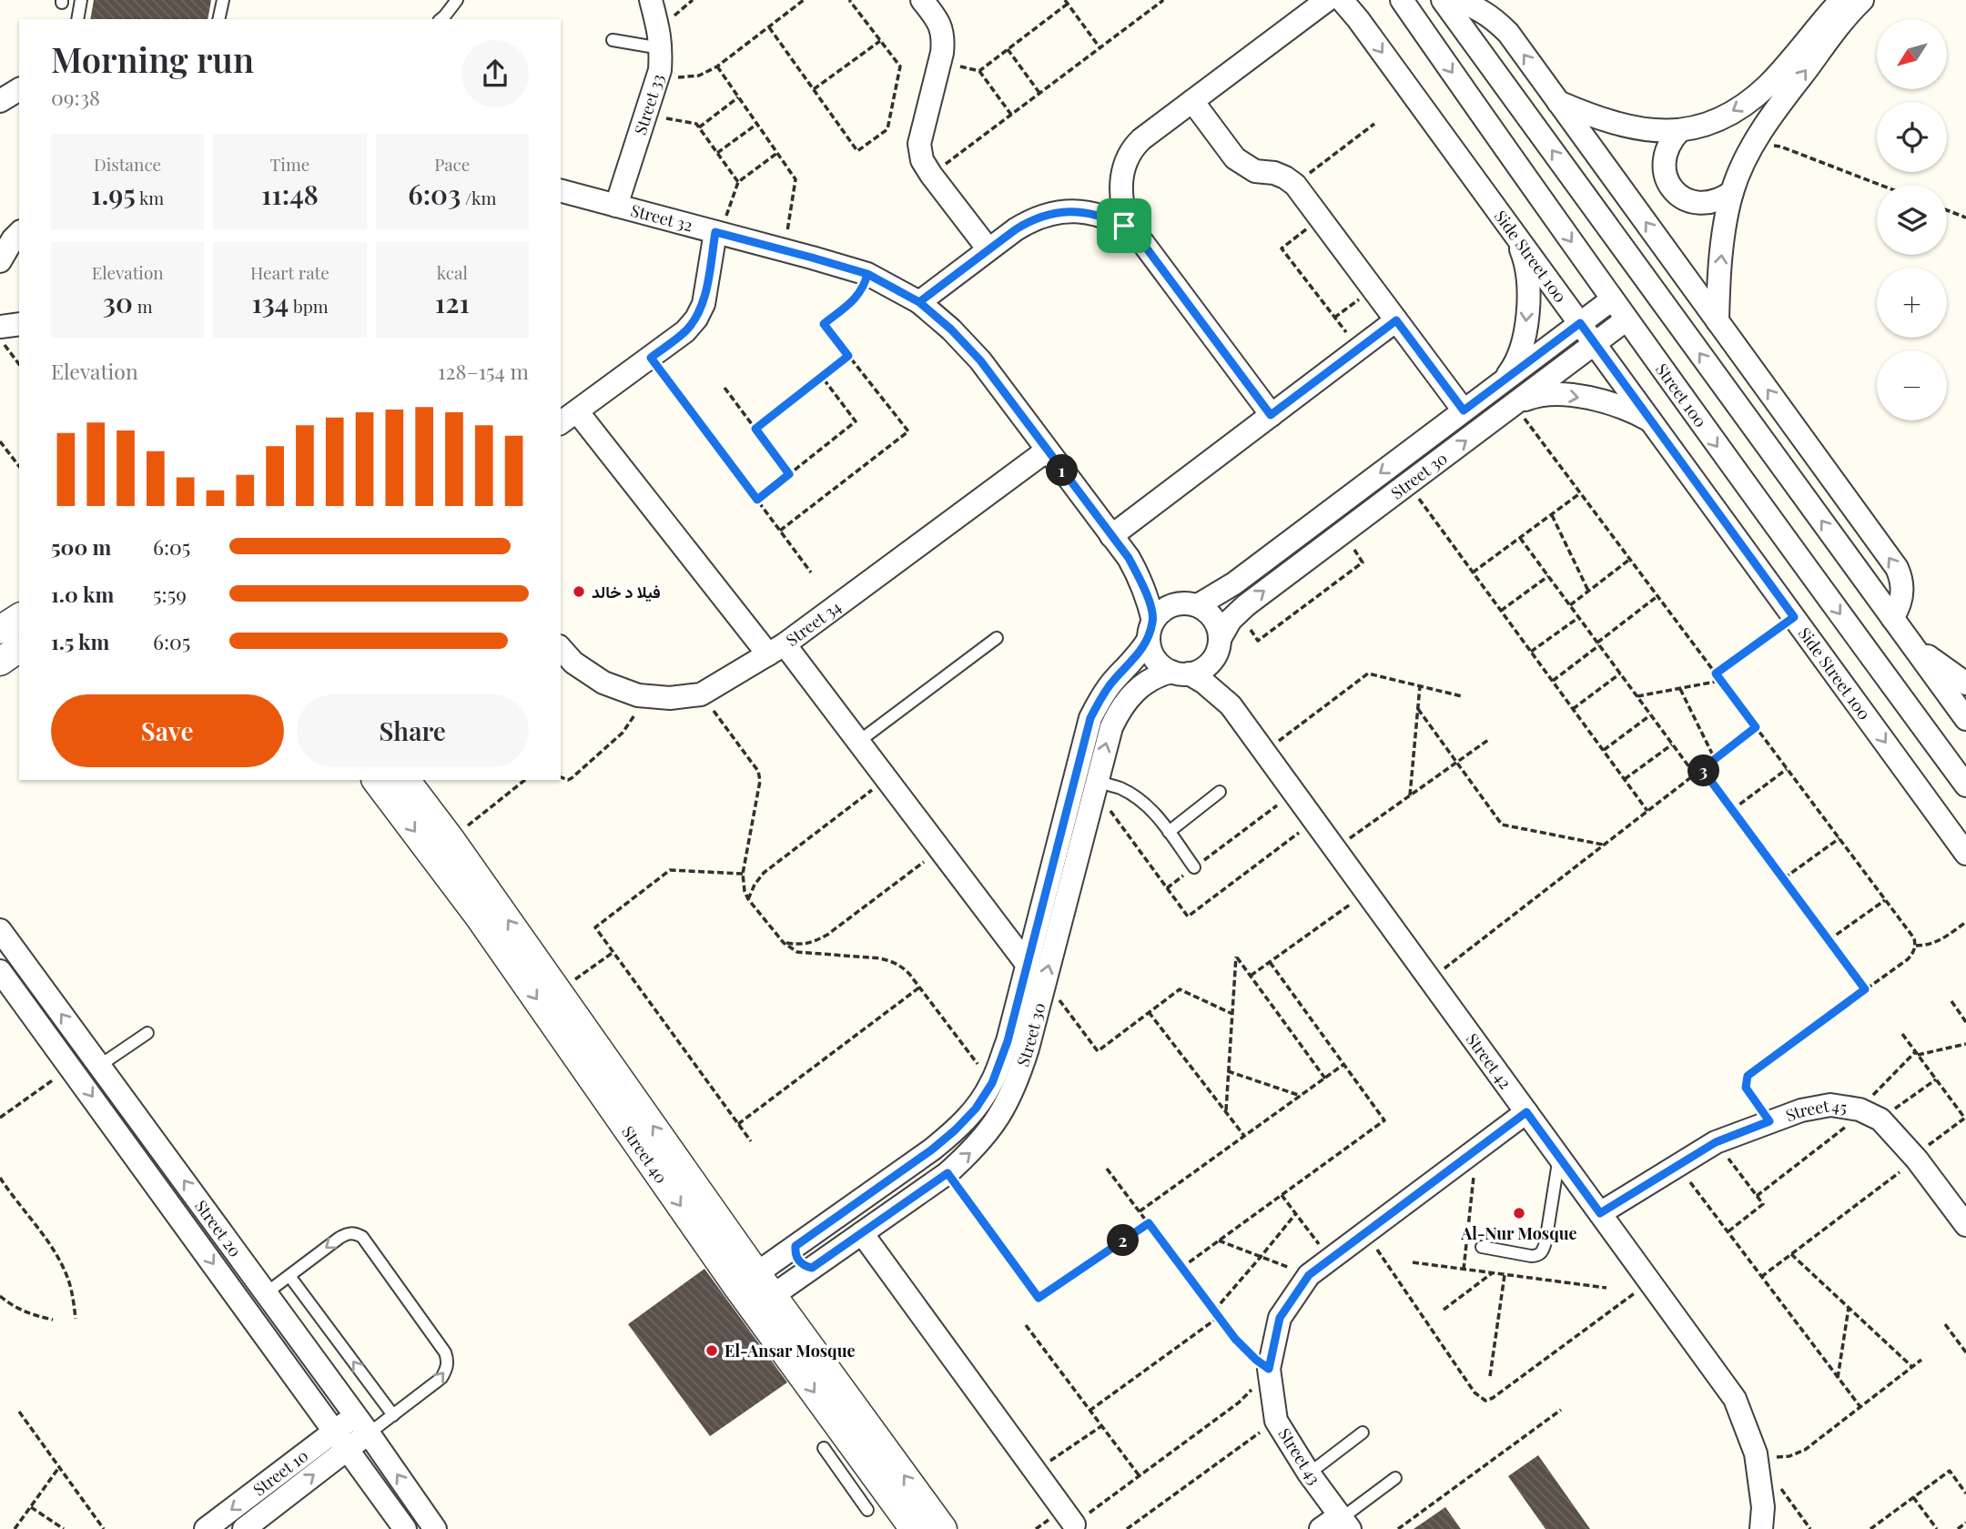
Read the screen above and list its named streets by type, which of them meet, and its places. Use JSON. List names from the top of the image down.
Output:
{
  "streets": {
    "street": [
      "Street 33",
      "Street 32",
      "Side Street 100",
      "Street 100",
      "Street 30",
      "Street 34",
      "Street 42",
      "Street 45",
      "Street 40",
      "Street 20",
      "Street 43",
      "Street 10"
    ]
  },
  "crossings": [
    ["Street 33", "Street 32"],
    ["Street 32", "Street 30"],
    ["Street 32", "Street 34"],
    ["Street 32", "Street 42"],
    ["Side Street 100", "Street 30"],
    ["Street 100", "Street 30"],
    ["Street 30", "Street 42"],
    ["Street 30", "Street 40"],
    ["Street 42", "Street 45"],
    ["Street 42", "Street 43"],
    ["Street 20", "Street 10"]
  ],
  "places": ["فيلا د خالد", "Al-Nur Mosque", "El-Ansar Mosque"],
  "north": "bottom left",
  "page": {
    "map_buttons": ["+", "−"],
    "heading": ["Morning run", "09:38"],
    "stats": [
      ["Distance", "1.95 km"],
      ["Time", "11:48"],
      ["Pace", "6:03 /km"],
      ["Elevation", "30 m"],
      ["Heart rate", "134 bpm"],
      ["kcal", "121"]
    ],
    "chart": ["Elevation", "128–154 m"],
    "pins": ["1", "3", "2"],
    "list": [
      {
        "name": "500 m",
        "note": "6:05"
      },
      {
        "name": "1.0 km",
        "note": "5:59"
      },
      {
        "name": "1.5 km",
        "note": "6:05"
      }
    ],
    "buttons": ["Save", "Share"]
  }
}
